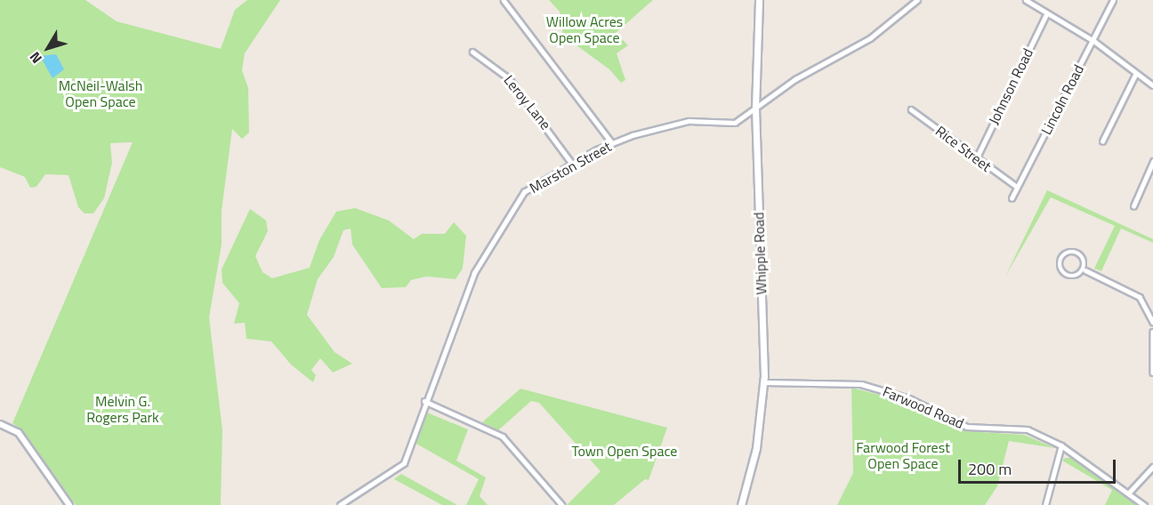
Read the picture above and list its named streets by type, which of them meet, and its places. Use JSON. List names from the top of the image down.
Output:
{
  "streets": {
    "main road": ["Whipple Road"],
    "street": [
      "Johnson Road",
      "Lincoln Road",
      "Leroy Lane",
      "Rice Street",
      "Marston Street",
      "Farwood Road"
    ]
  },
  "crossings": [
    ["Johnson Road", "Rice Street"],
    ["Lincoln Road", "Rice Street"],
    ["Leroy Lane", "Marston Street"],
    ["Marston Street", "Whipple Road"],
    ["Whipple Road", "Farwood Road"]
  ],
  "parks": [
    "Willow Acres Open Space",
    "McNeil-Walsh Open Space",
    "Melvin G. Rogers Park",
    "Farwood Forest Open Space",
    "Town Open Space"
  ],
  "scale_bar": "200 m",
  "north": "bottom left"
}
